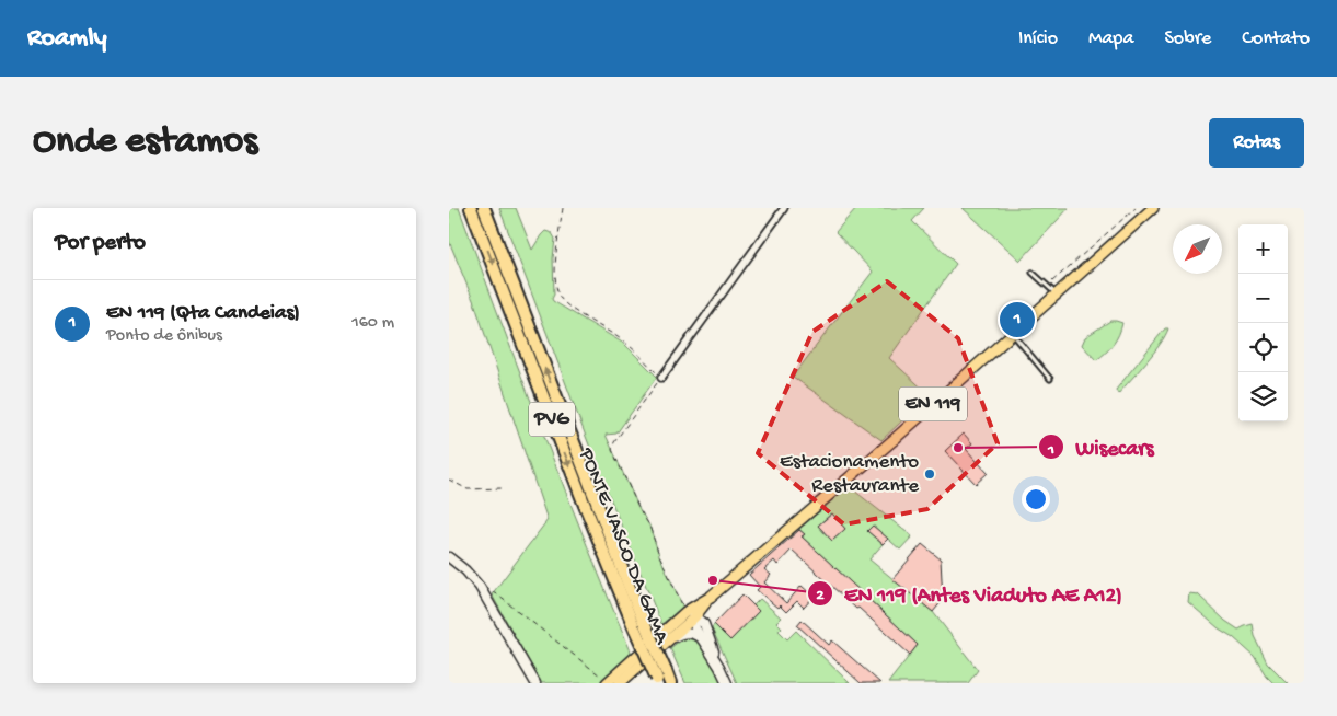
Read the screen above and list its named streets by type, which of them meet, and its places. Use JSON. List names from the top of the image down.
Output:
{
  "streets": {
    "highway": ["PVG", "PONTE VASCO DA GAMA"],
    "main road": ["EN 119"]
  },
  "places": ["Wisecars", "Estacionamento Restaurante", "EN 119 (Antes Viaduto AE A12)"],
  "north": "bottom left",
  "page": {
    "header": "Roamly",
    "nav": [
      "Início",
      "Mapa",
      "Sobre",
      "Contato"
    ],
    "buttons": "Rotas",
    "title": "Onde estamos",
    "heading": "Por perto",
    "map_buttons": ["+", "−"],
    "list": [
      {
        "mark": "1",
        "name": "EN 119 (Qta Candeias)",
        "note": "Ponto de ônibus",
        "value": "160 m"
      }
    ],
    "pins": "1"
  }
}
